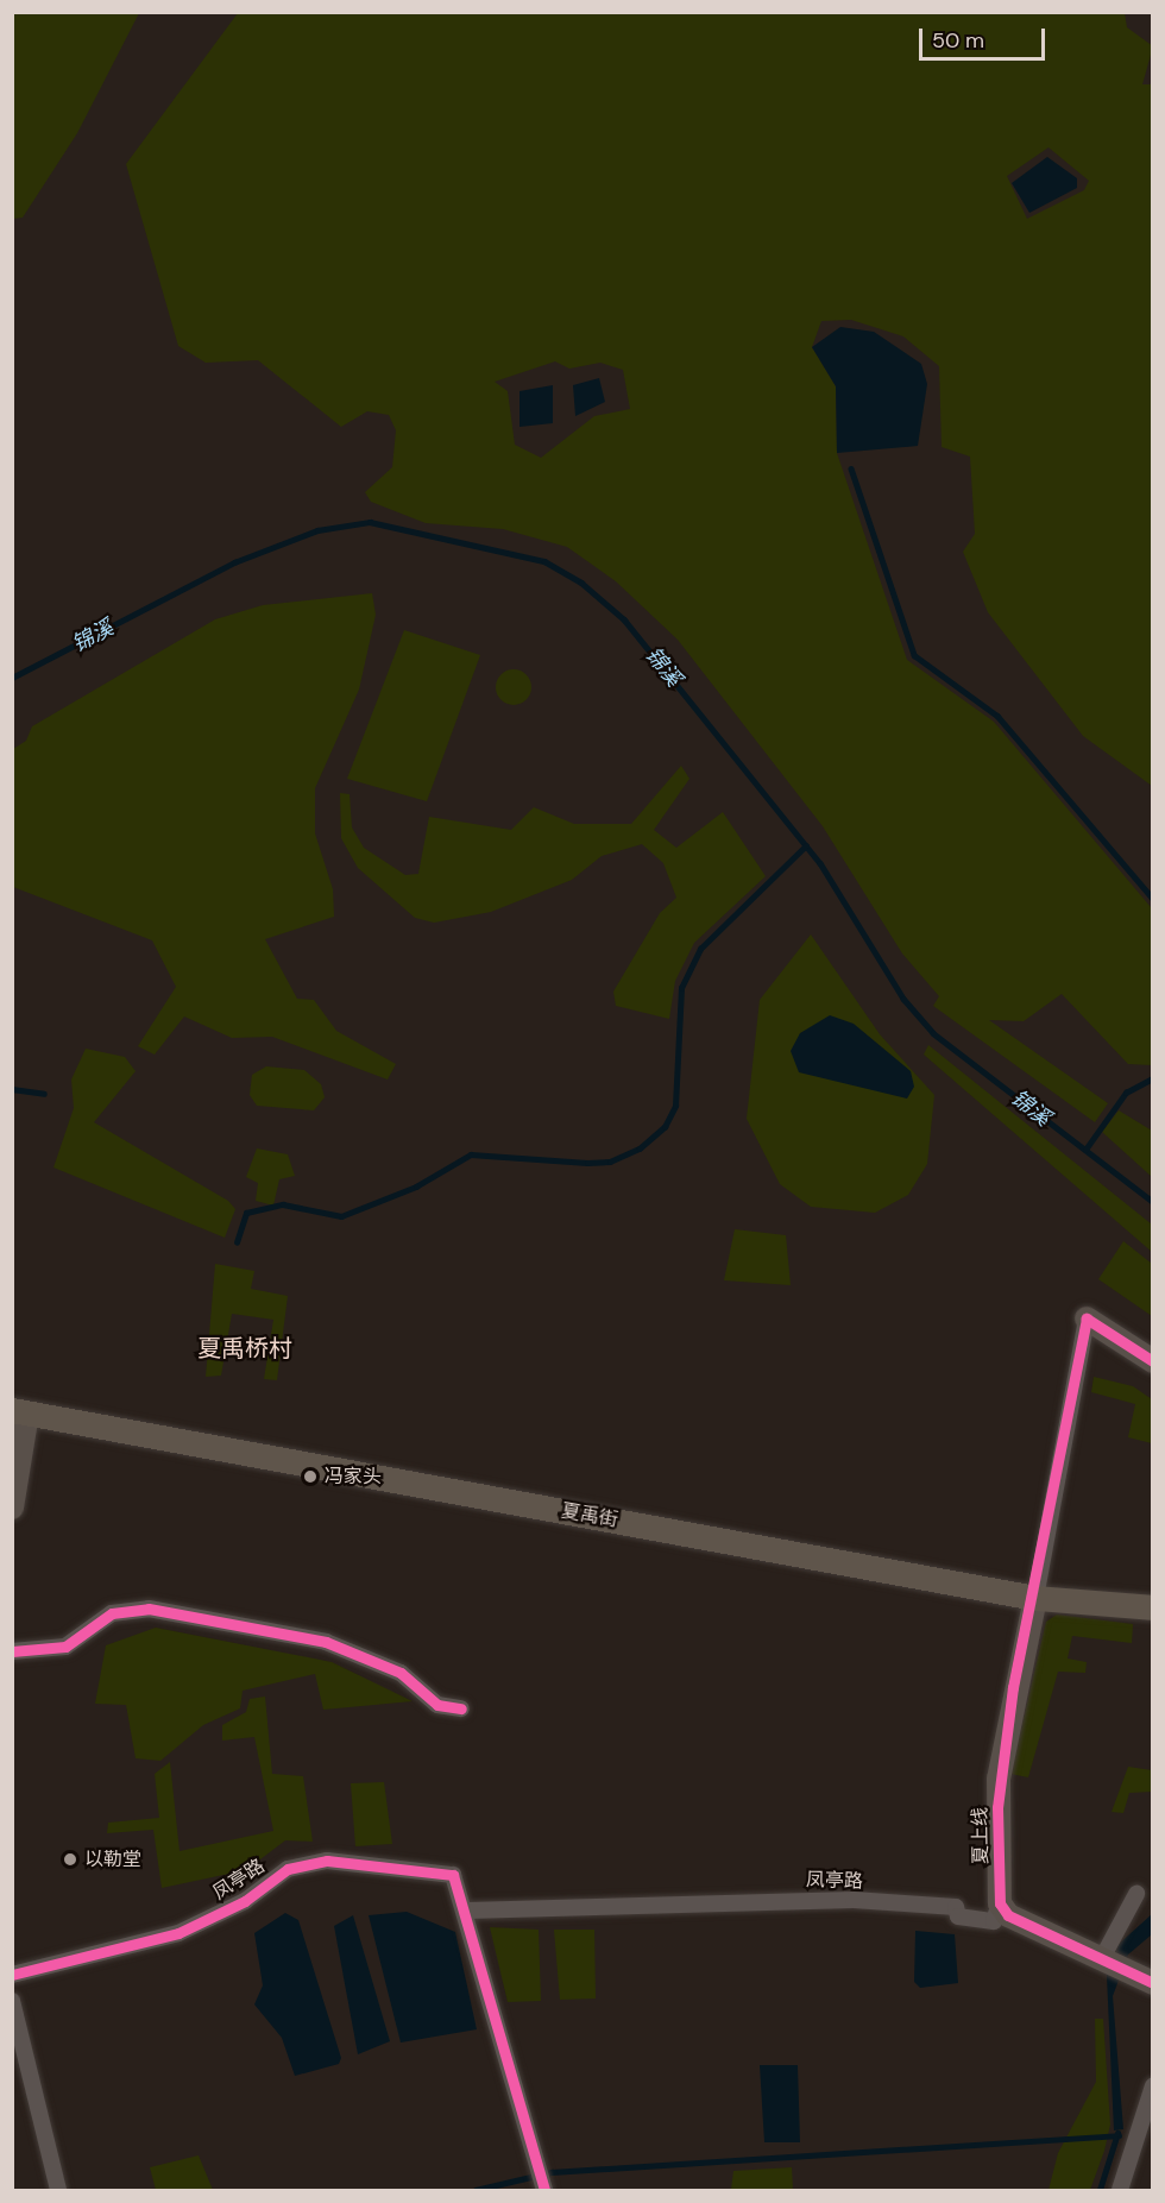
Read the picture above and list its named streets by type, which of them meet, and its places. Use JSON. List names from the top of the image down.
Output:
{
  "streets": {
    "main road": ["夏禹街"],
    "street": ["夏上线", "凤亭路"]
  },
  "crossings": [
    ["夏禹街", "夏上线"],
    ["夏上线", "凤亭路"]
  ],
  "districts": ["夏禹桥村"],
  "water": ["锦溪"],
  "places": ["冯家头", "以勒堂"],
  "scale_bar": "50 m"
}
